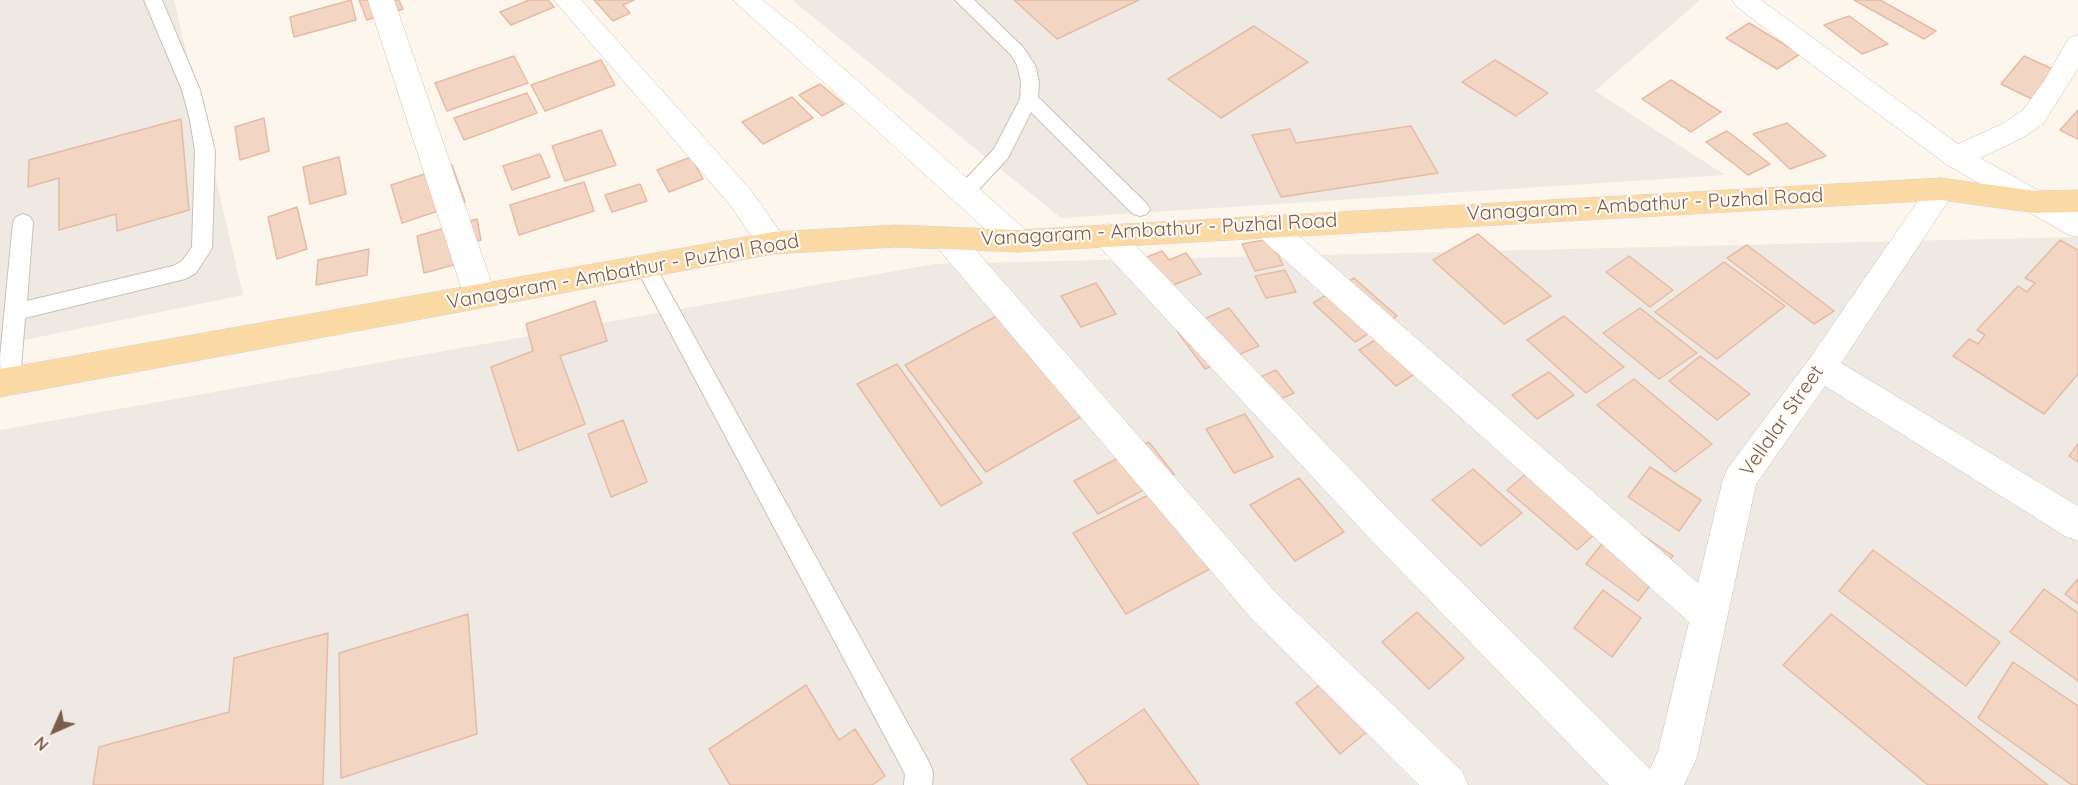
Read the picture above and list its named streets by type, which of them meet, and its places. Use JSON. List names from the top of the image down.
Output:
{
  "streets": {
    "main road": ["Vanagaram - Ambathur - Puzhal Road"],
    "street": ["Vellalar Street"]
  },
  "crossings": [
    ["Vanagaram - Ambathur - Puzhal Road", "Vellalar Street"]
  ],
  "north": "bottom left"
}
